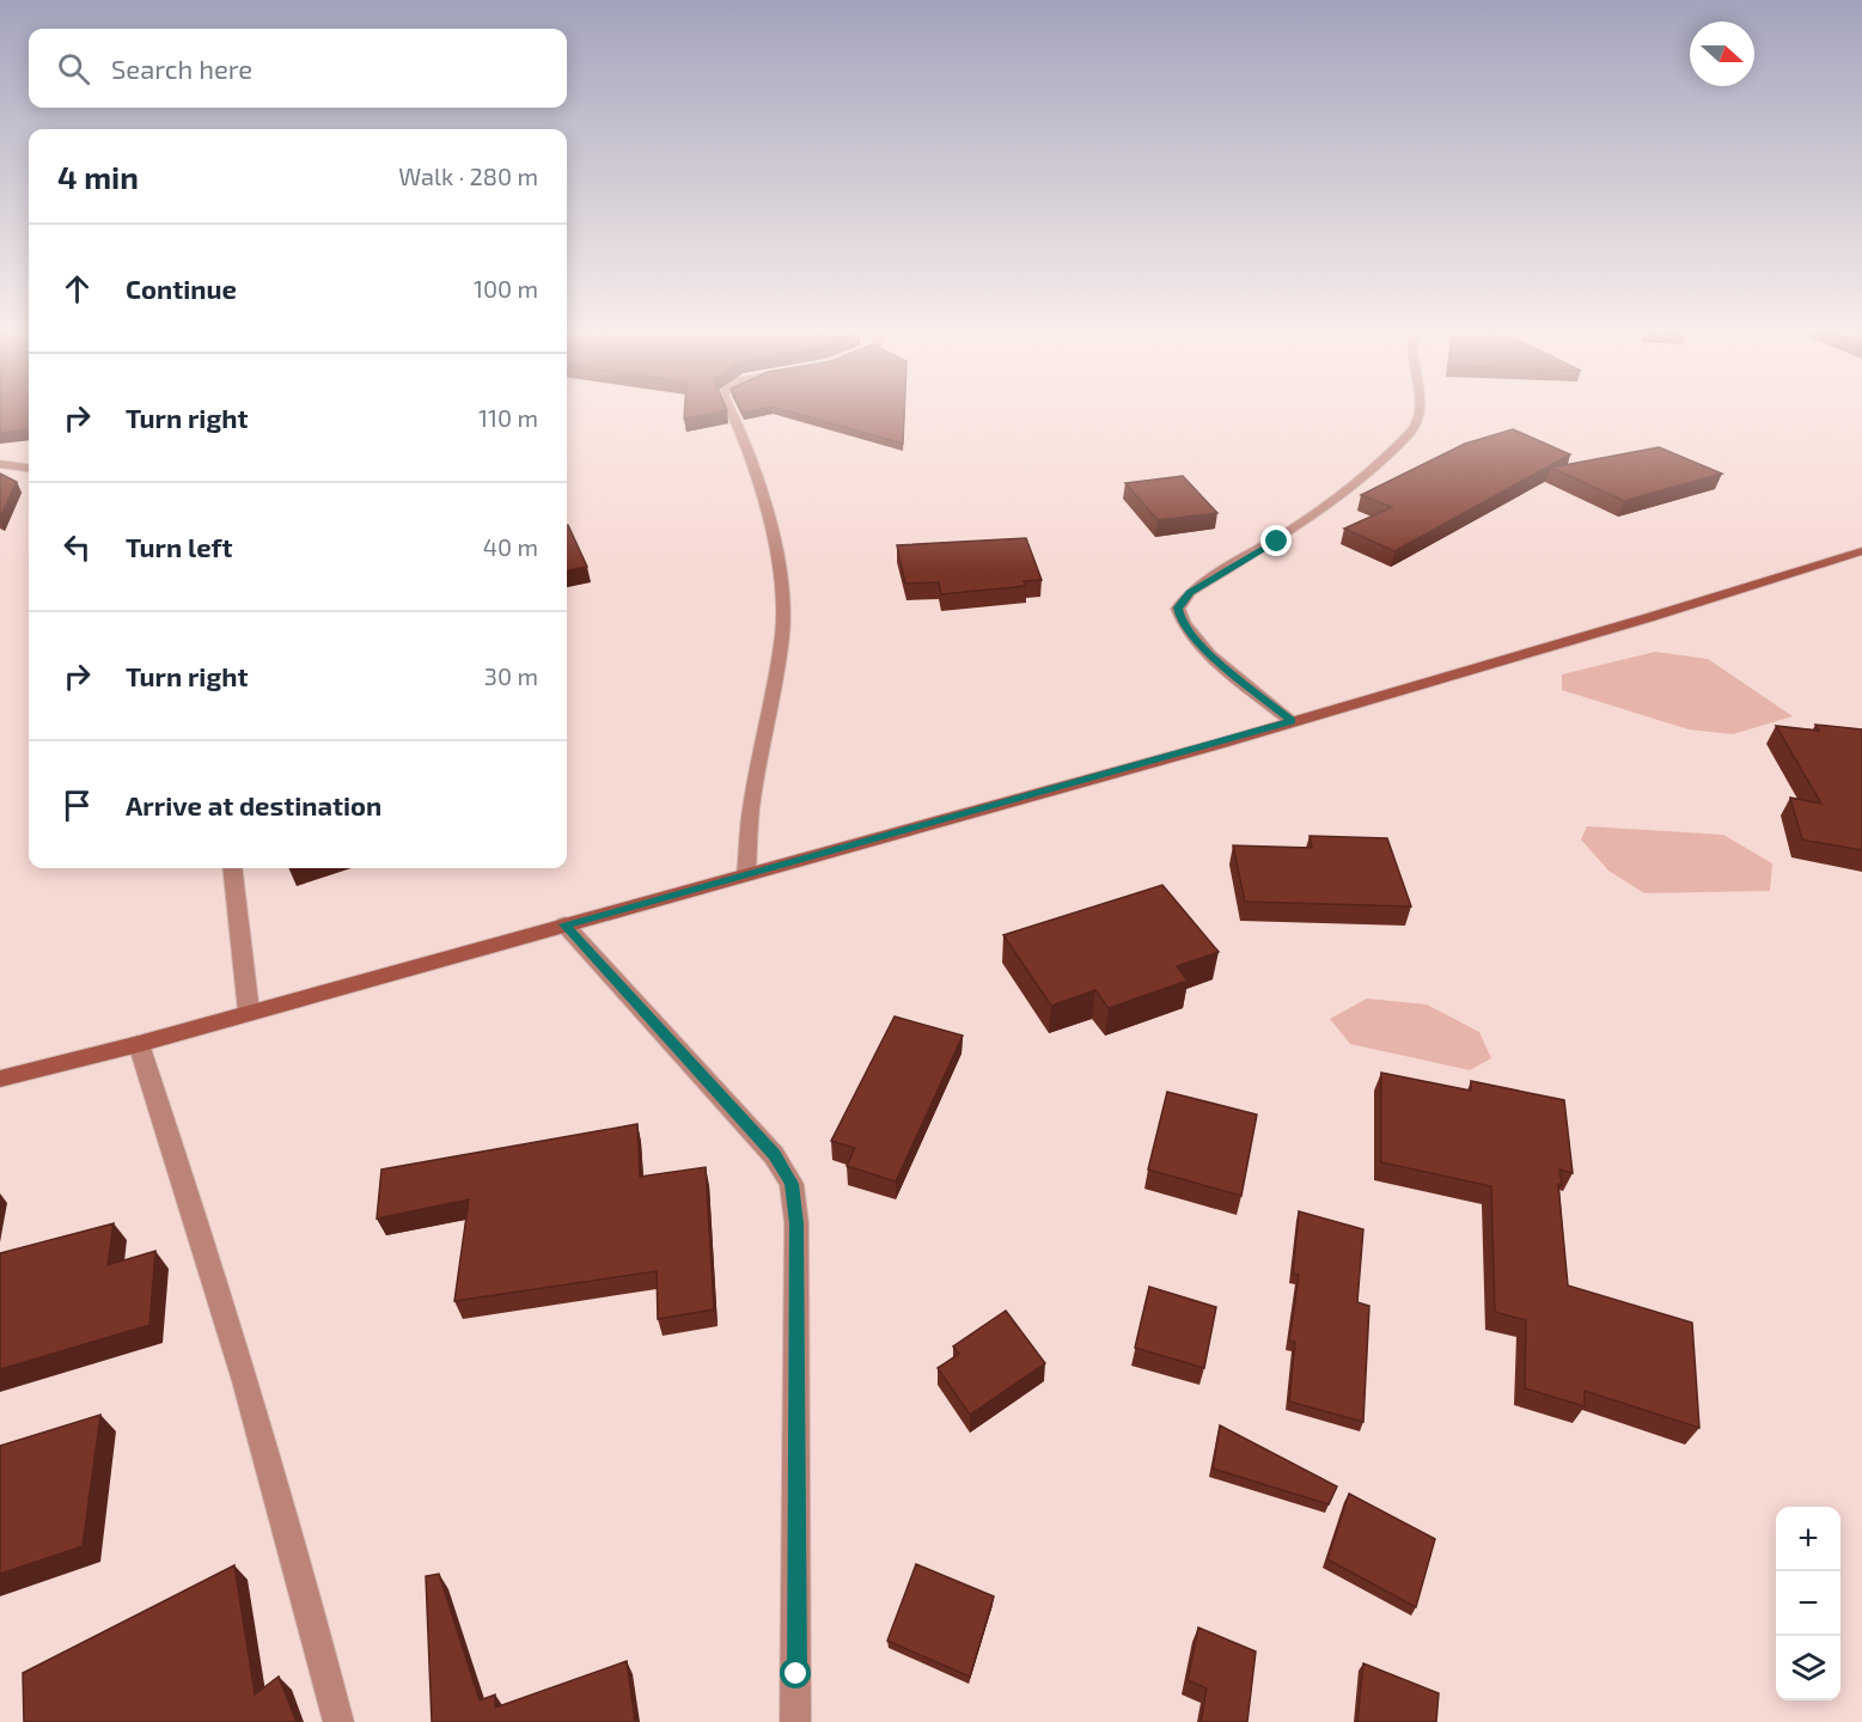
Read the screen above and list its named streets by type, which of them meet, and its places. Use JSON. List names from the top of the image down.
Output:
{
  "north": "right",
  "page": {
    "search": "Search here",
    "heading": ["4 min", "Walk · 280 m"],
    "list": [
      ["Continue", "100 m"],
      ["Turn right", "110 m"],
      ["Turn left", "40 m"],
      ["Turn right", "30 m"],
      "Arrive at destination"
    ],
    "map_buttons": ["+", "−"]
  }
}
